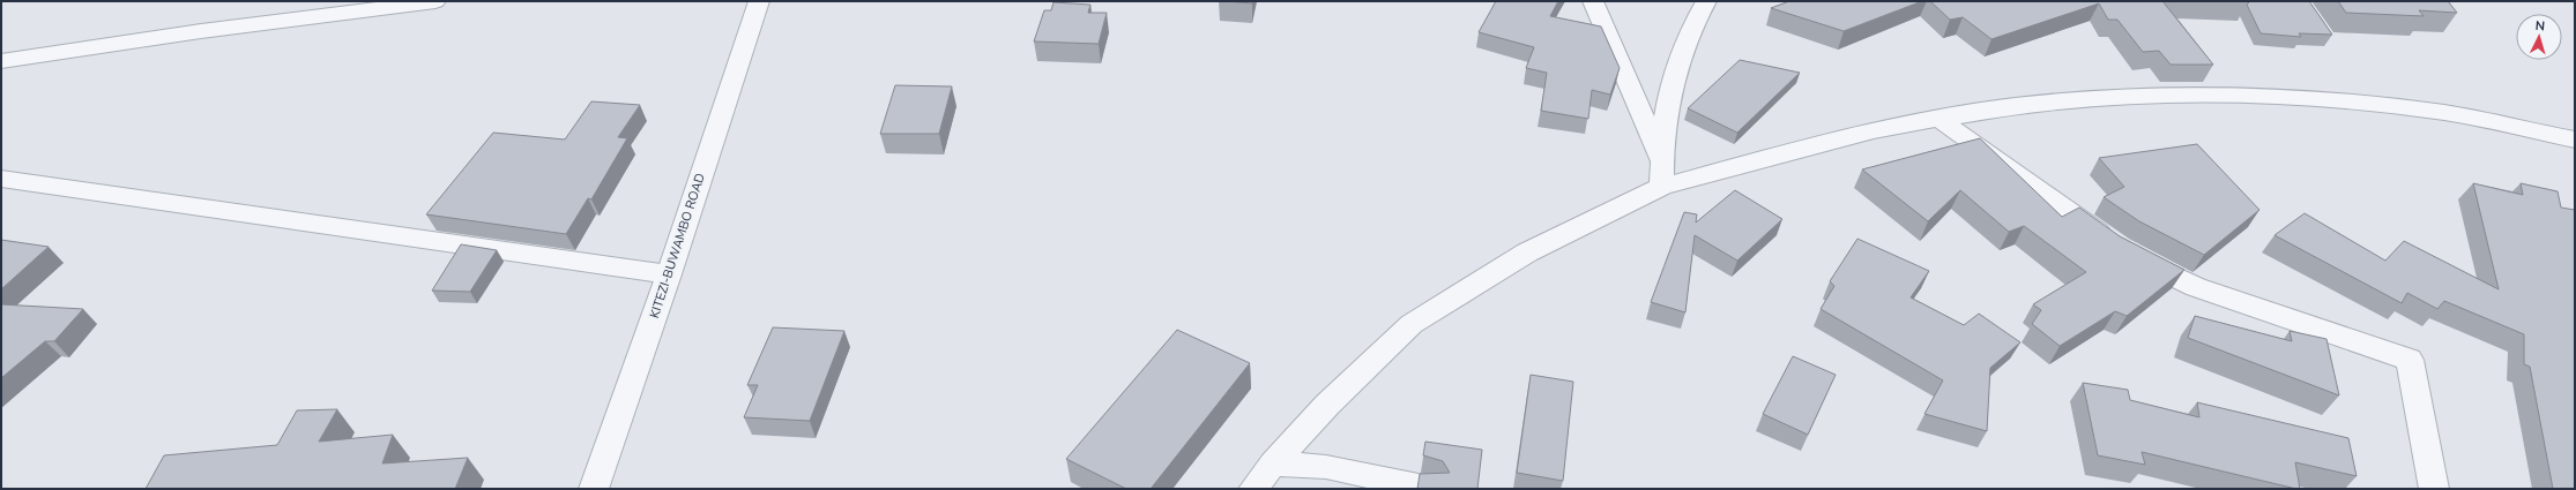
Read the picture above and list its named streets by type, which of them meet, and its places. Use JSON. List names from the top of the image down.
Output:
{
  "streets": {
    "street": ["KITEZI-BUWAMBO ROAD"]
  },
  "north": "top"
}
